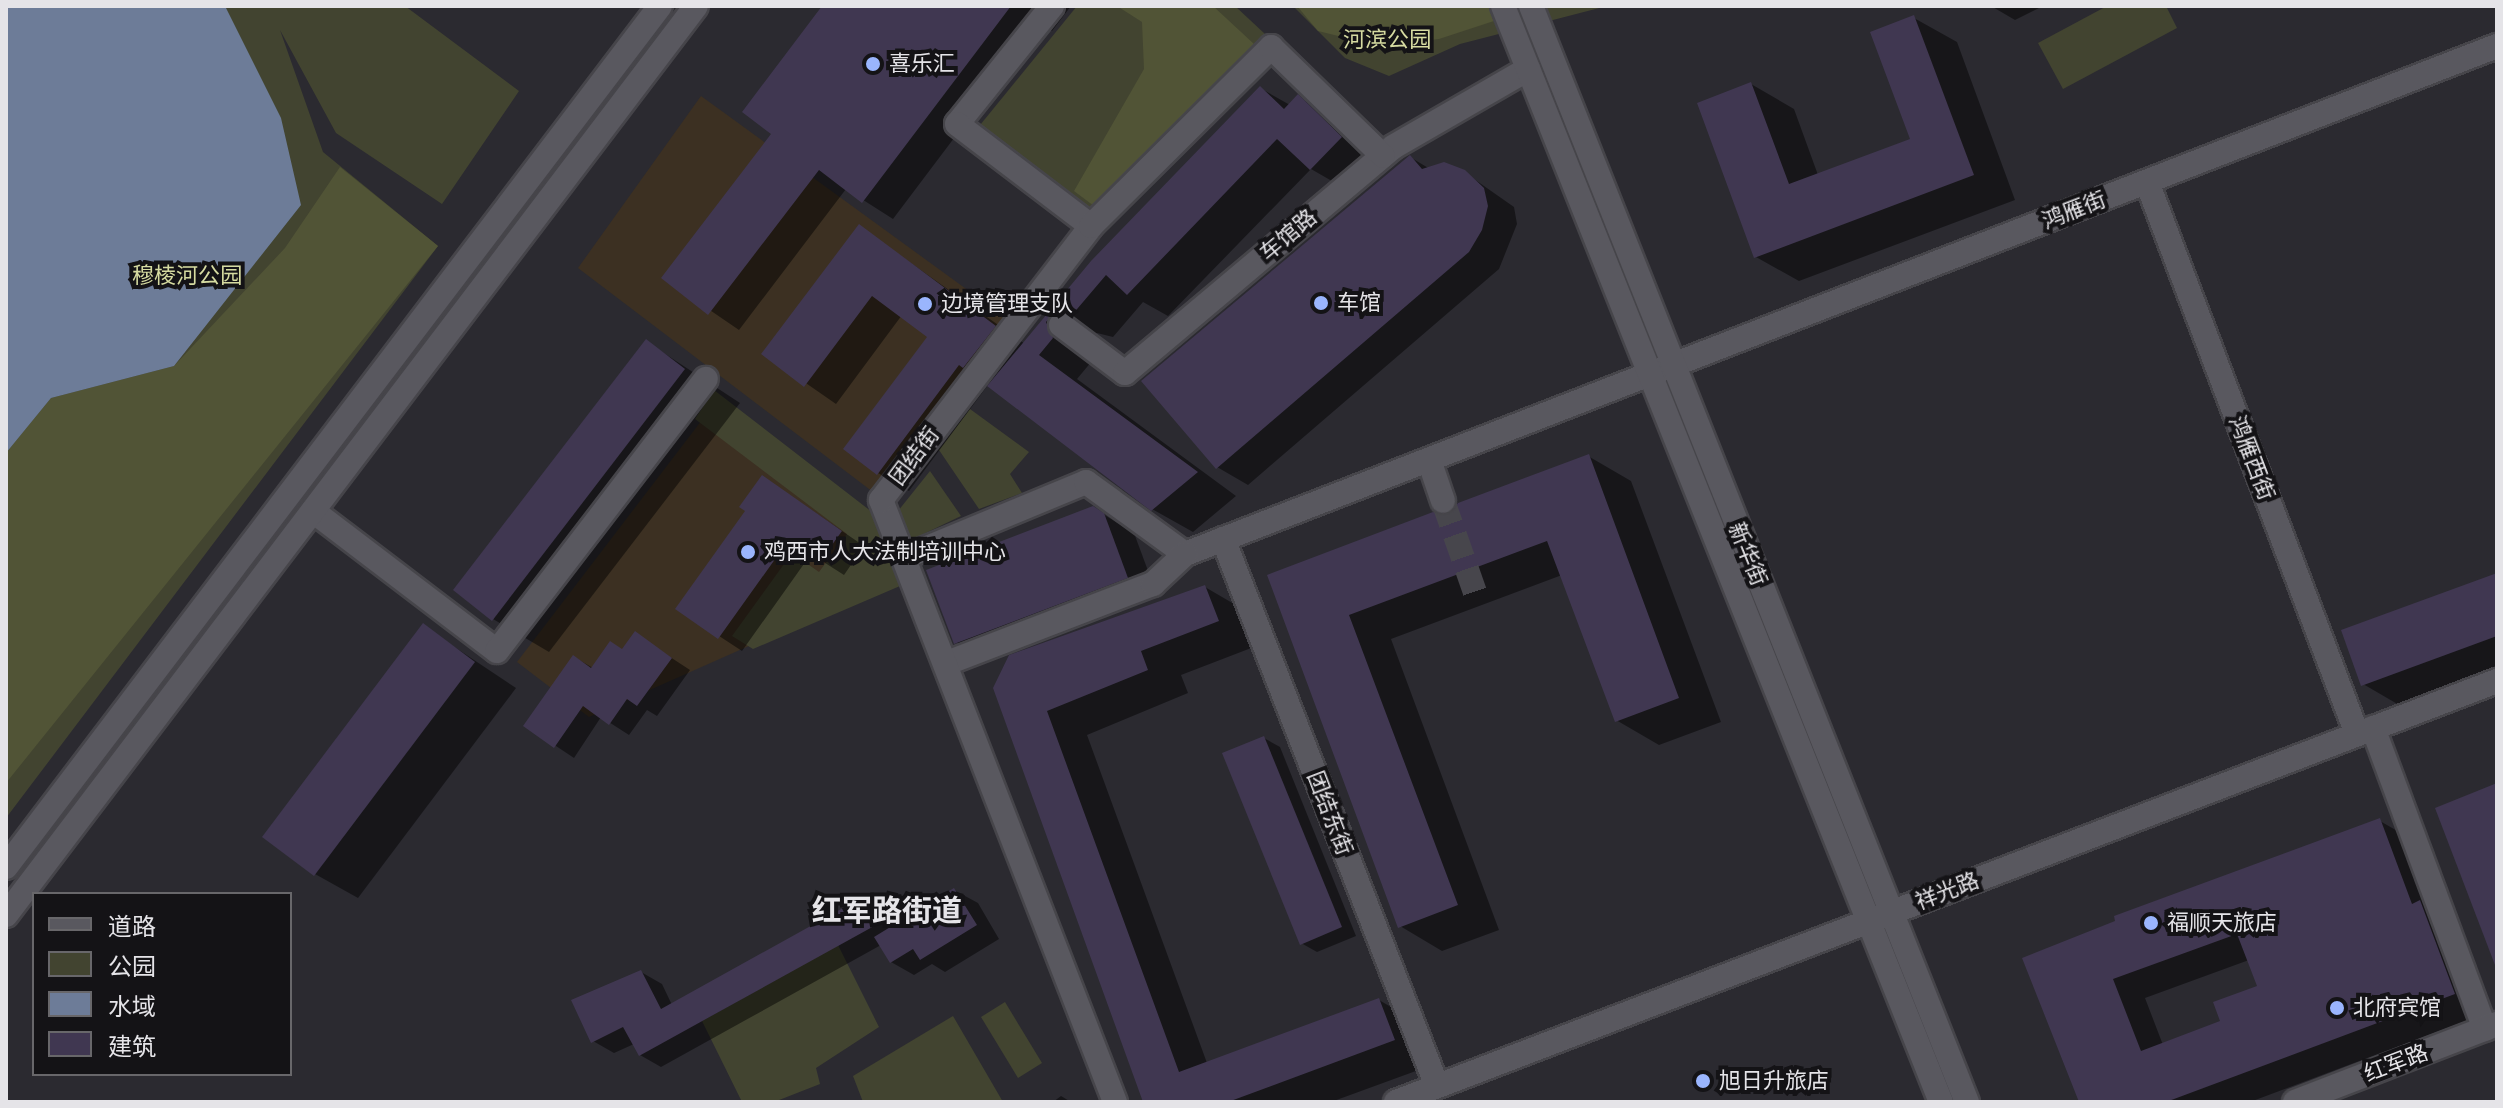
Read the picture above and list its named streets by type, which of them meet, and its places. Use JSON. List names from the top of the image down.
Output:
{
  "streets": {
    "street": [
      "鸿雁街",
      "车馆路",
      "团结街",
      "鸿雁西街",
      "新华街",
      "团结东街",
      "祥光路",
      "红军路"
    ]
  },
  "crossings": [
    ["鸿雁街", "鸿雁西街"],
    ["鸿雁街", "新华街"],
    ["鸿雁街", "团结东街"],
    ["车馆路", "团结街"],
    ["车馆路", "新华街"],
    ["鸿雁西街", "祥光路"],
    ["鸿雁西街", "红军路"],
    ["新华街", "祥光路"],
    ["团结东街", "祥光路"]
  ],
  "districts": ["红军路街道"],
  "parks": ["河滨公园", "穆棱河公园"],
  "places": [
    "喜乐汇",
    "车馆",
    "边境管理支队",
    "鸡西市人大法制培训中心",
    "福顺天旅店",
    "北府宾馆",
    "旭日升旅店"
  ],
  "legend": [
    "道路",
    "公园",
    "水域",
    "建筑"
  ]
}
